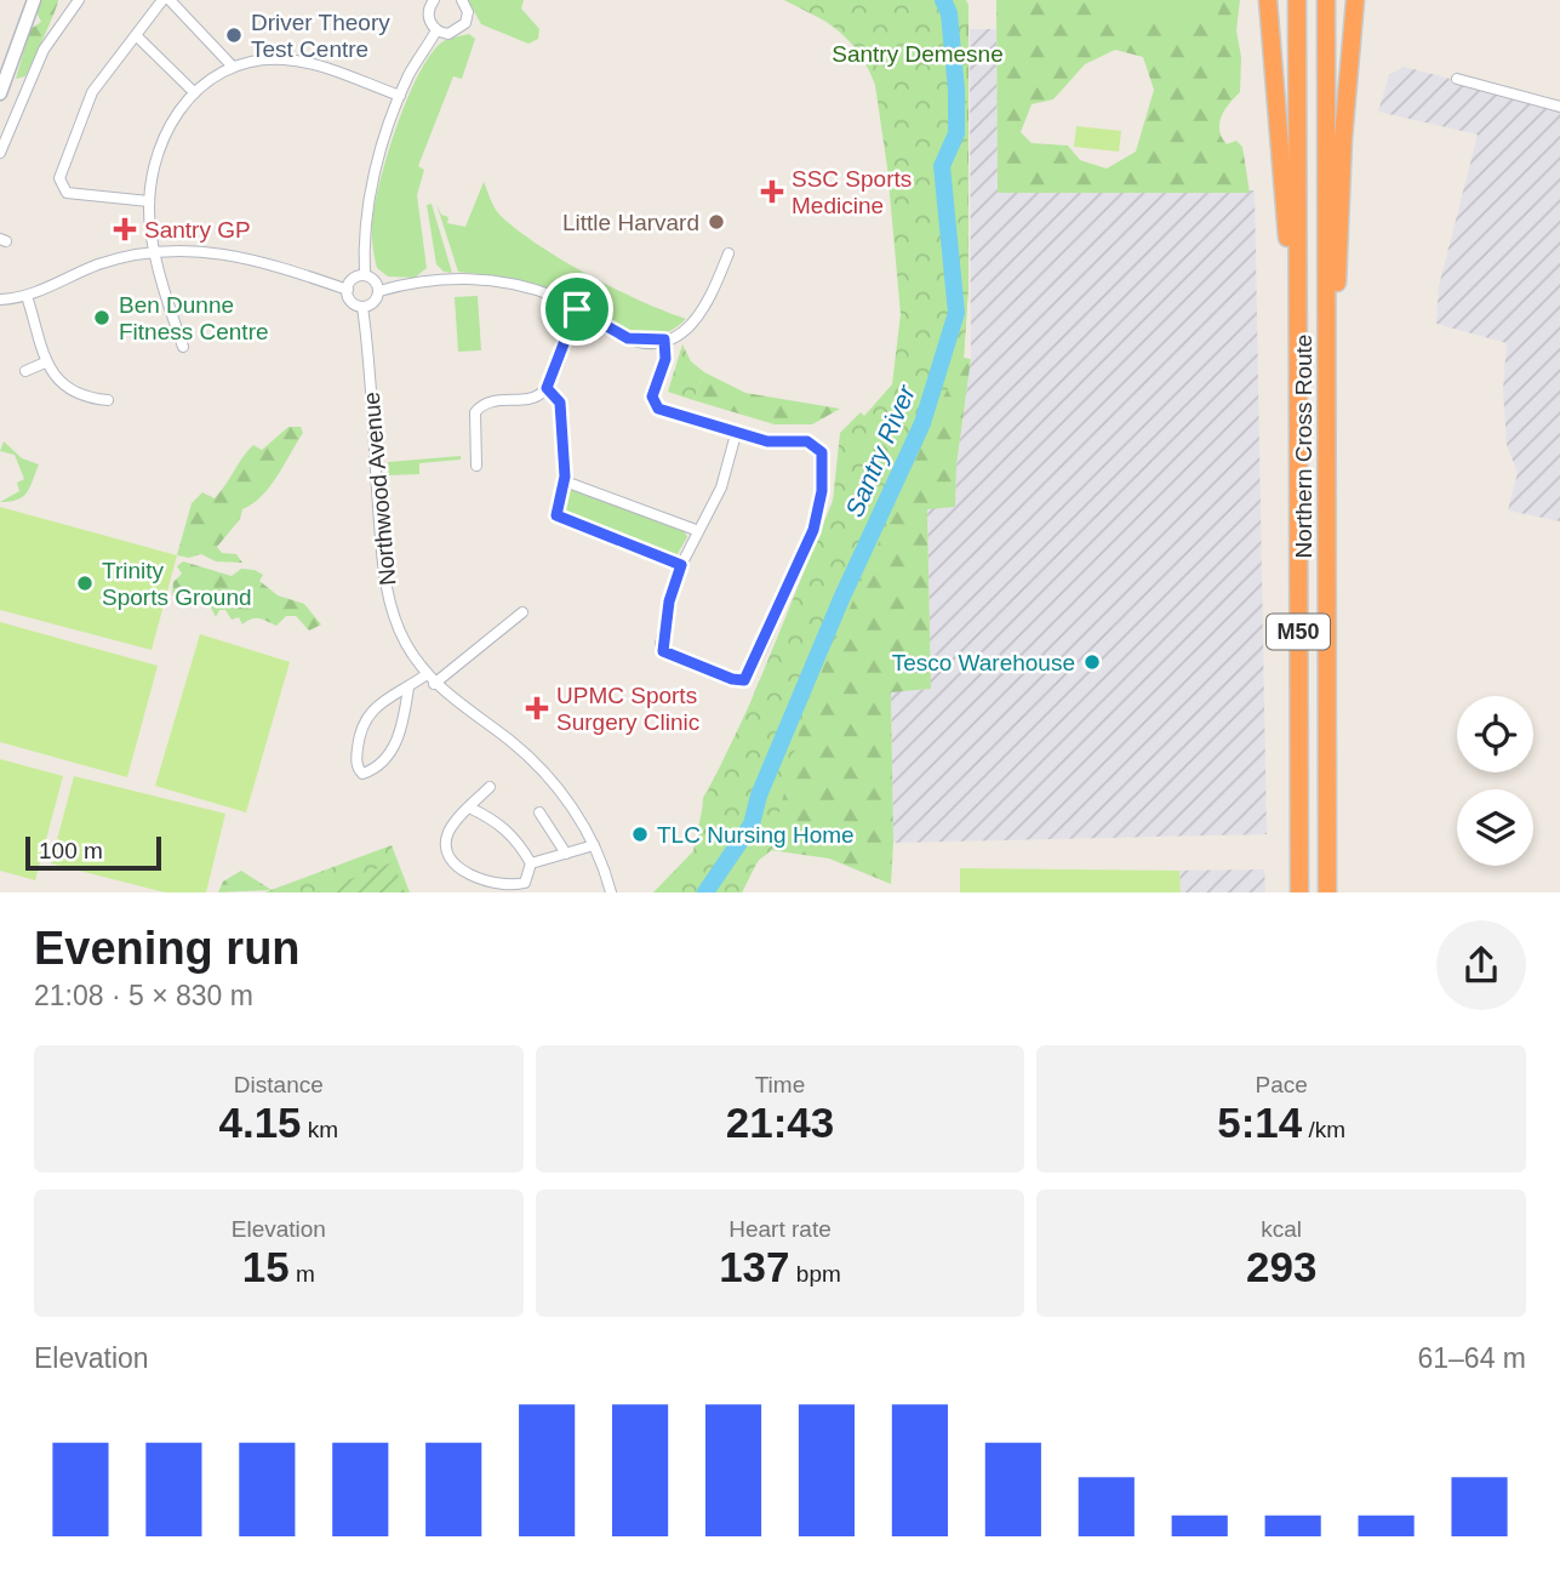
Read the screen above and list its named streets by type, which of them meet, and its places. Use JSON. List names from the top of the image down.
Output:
{
  "streets": {
    "highway": ["Northern Cross Route", "M50"],
    "street": ["Northwood Avenue"]
  },
  "water": ["Santry River"],
  "parks": ["Santry Demesne"],
  "places": {
    "other": [
      "Driver Theory Test Centre",
      "Little Harvard",
      "Ben Dunne Fitness Centre",
      "Trinity Sports Ground",
      "Tesco Warehouse",
      "TLC Nursing Home"
    ],
    "health": ["SSC Sports Medicine", "Santry GP", "UPMC Sports Surgery Clinic"]
  },
  "scale_bar": "100 m",
  "page": {
    "scale": "100 m",
    "heading": ["Evening run", "21:08 · 5 × 830 m"],
    "stats": [
      ["Distance", "4.15 km"],
      ["Time", "21:43"],
      ["Pace", "5:14 /km"],
      ["Elevation", "15 m"],
      ["Heart rate", "137 bpm"],
      ["kcal", "293"]
    ],
    "chart": ["Elevation", "61–64 m"]
  }
}
